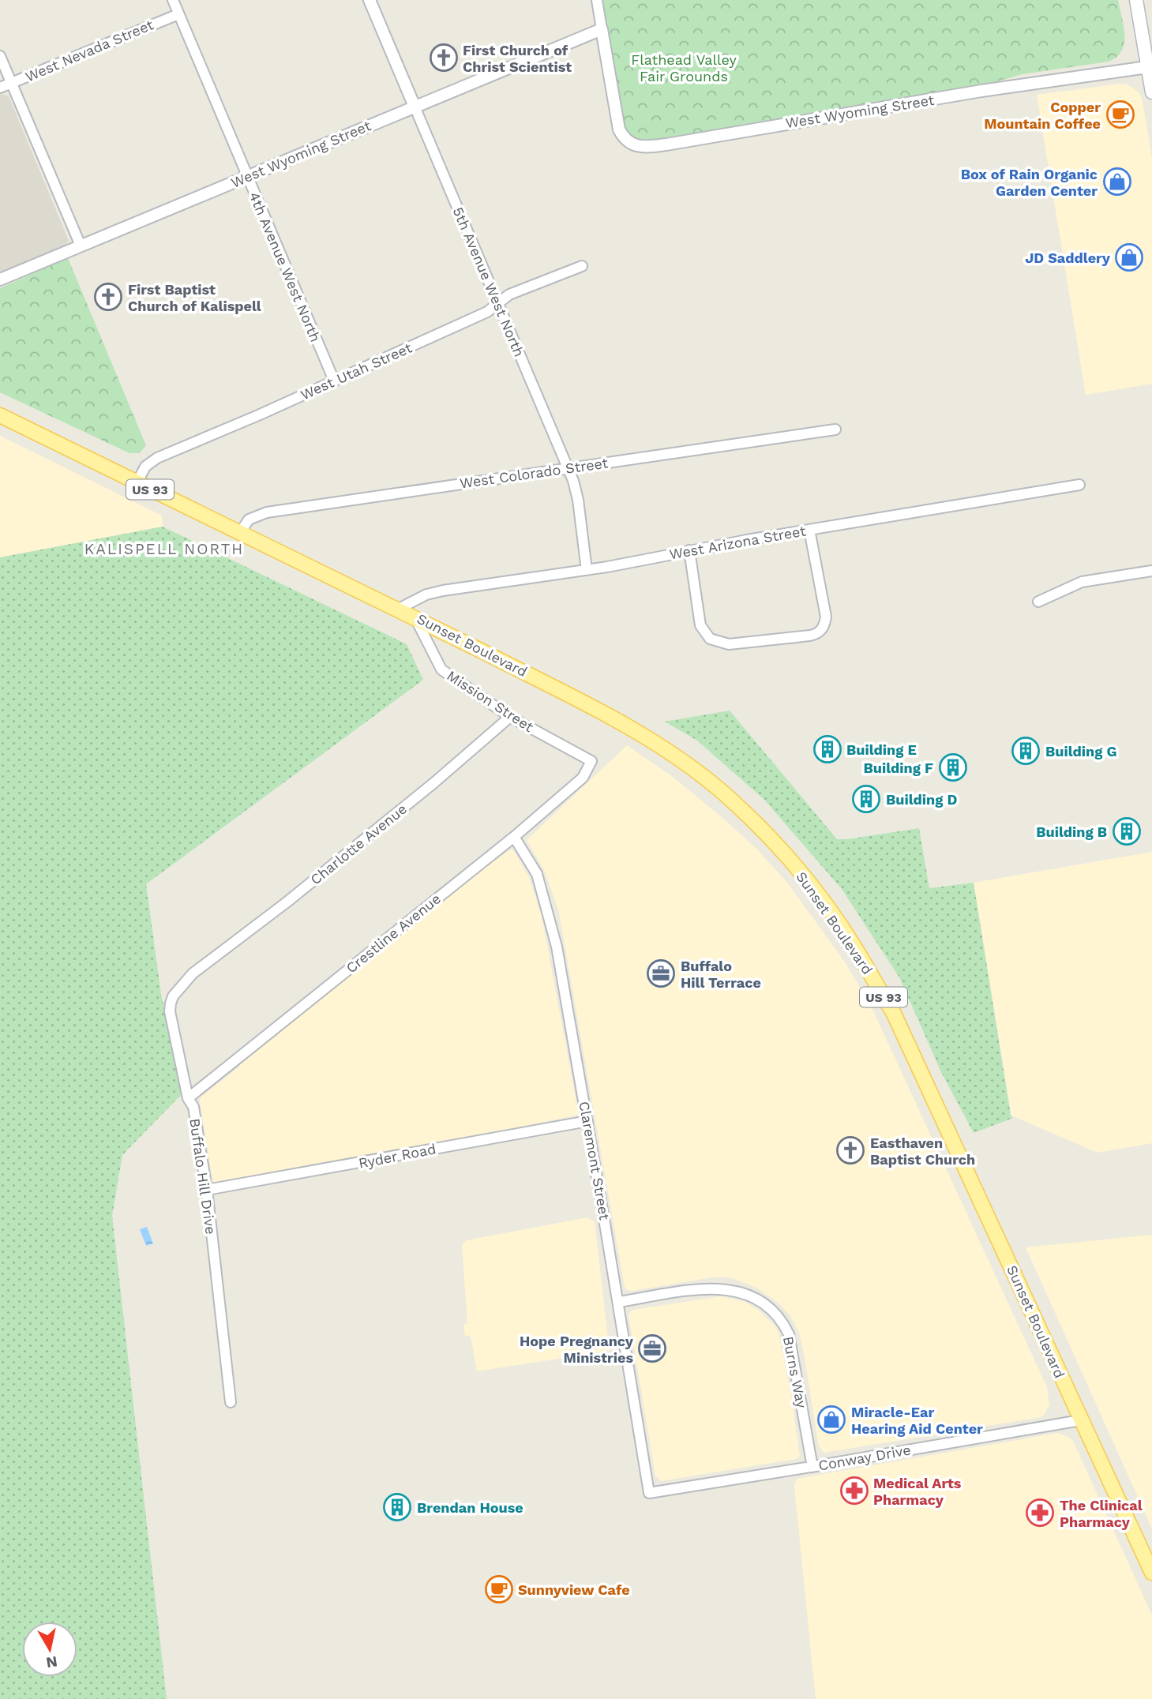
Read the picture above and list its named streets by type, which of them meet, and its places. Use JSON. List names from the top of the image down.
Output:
{
  "streets": {
    "main road": ["US 93", "Sunset Boulevard"],
    "street": [
      "West Nevada Street",
      "West Wyoming Street",
      "4th Avenue West North",
      "5th Avenue West North",
      "West Utah Street",
      "West Colorado Street",
      "West Arizona Street",
      "Mission Street",
      "Charlotte Avenue",
      "Crestline Avenue",
      "Ryder Road",
      "Claremont Street",
      "Buffalo Hill Drive",
      "Burns Way",
      "Conway Drive"
    ]
  },
  "crossings": [
    ["West Nevada Street", "4th Avenue West North"],
    ["West Wyoming Street", "4th Avenue West North"],
    ["West Wyoming Street", "5th Avenue West North"],
    ["4th Avenue West North", "West Utah Street"],
    ["5th Avenue West North", "West Utah Street"],
    ["5th Avenue West North", "West Colorado Street"],
    ["5th Avenue West North", "West Arizona Street"],
    ["West Utah Street", "Sunset Boulevard"],
    ["West Colorado Street", "Sunset Boulevard"],
    ["West Arizona Street", "Sunset Boulevard"],
    ["Sunset Boulevard", "Mission Street"],
    ["Sunset Boulevard", "Conway Drive"],
    ["Mission Street", "Charlotte Avenue"],
    ["Mission Street", "Crestline Avenue"],
    ["Charlotte Avenue", "Buffalo Hill Drive"],
    ["Crestline Avenue", "Claremont Street"],
    ["Crestline Avenue", "Buffalo Hill Drive"],
    ["Ryder Road", "Claremont Street"],
    ["Ryder Road", "Buffalo Hill Drive"],
    ["Claremont Street", "Burns Way"],
    ["Claremont Street", "Conway Drive"],
    ["Burns Way", "Conway Drive"]
  ],
  "districts": ["KALISPELL NORTH"],
  "parks": ["Flathead Valley Fair Grounds"],
  "places": {
    "church": ["First Church of Christ Scientist", "First Baptist Church of Kalispell", "Easthaven Baptist Church"],
    "cafe": ["Copper Mountain Coffee", "Sunnyview Cafe"],
    "shop": ["Box of Rain Organic Garden Center", "JD Saddlery", "Miracle-Ear Hearing Aid Center"],
    "building": [
      "Building E",
      "Building G",
      "Building F",
      "Building D",
      "Building B",
      "Brendan House"
    ],
    "office": ["Buffalo Hill Terrace", "Hope Pregnancy Ministries"],
    "pharmacy": ["Medical Arts Pharmacy", "The Clinical Pharmacy"]
  },
  "north": "bottom"
}
